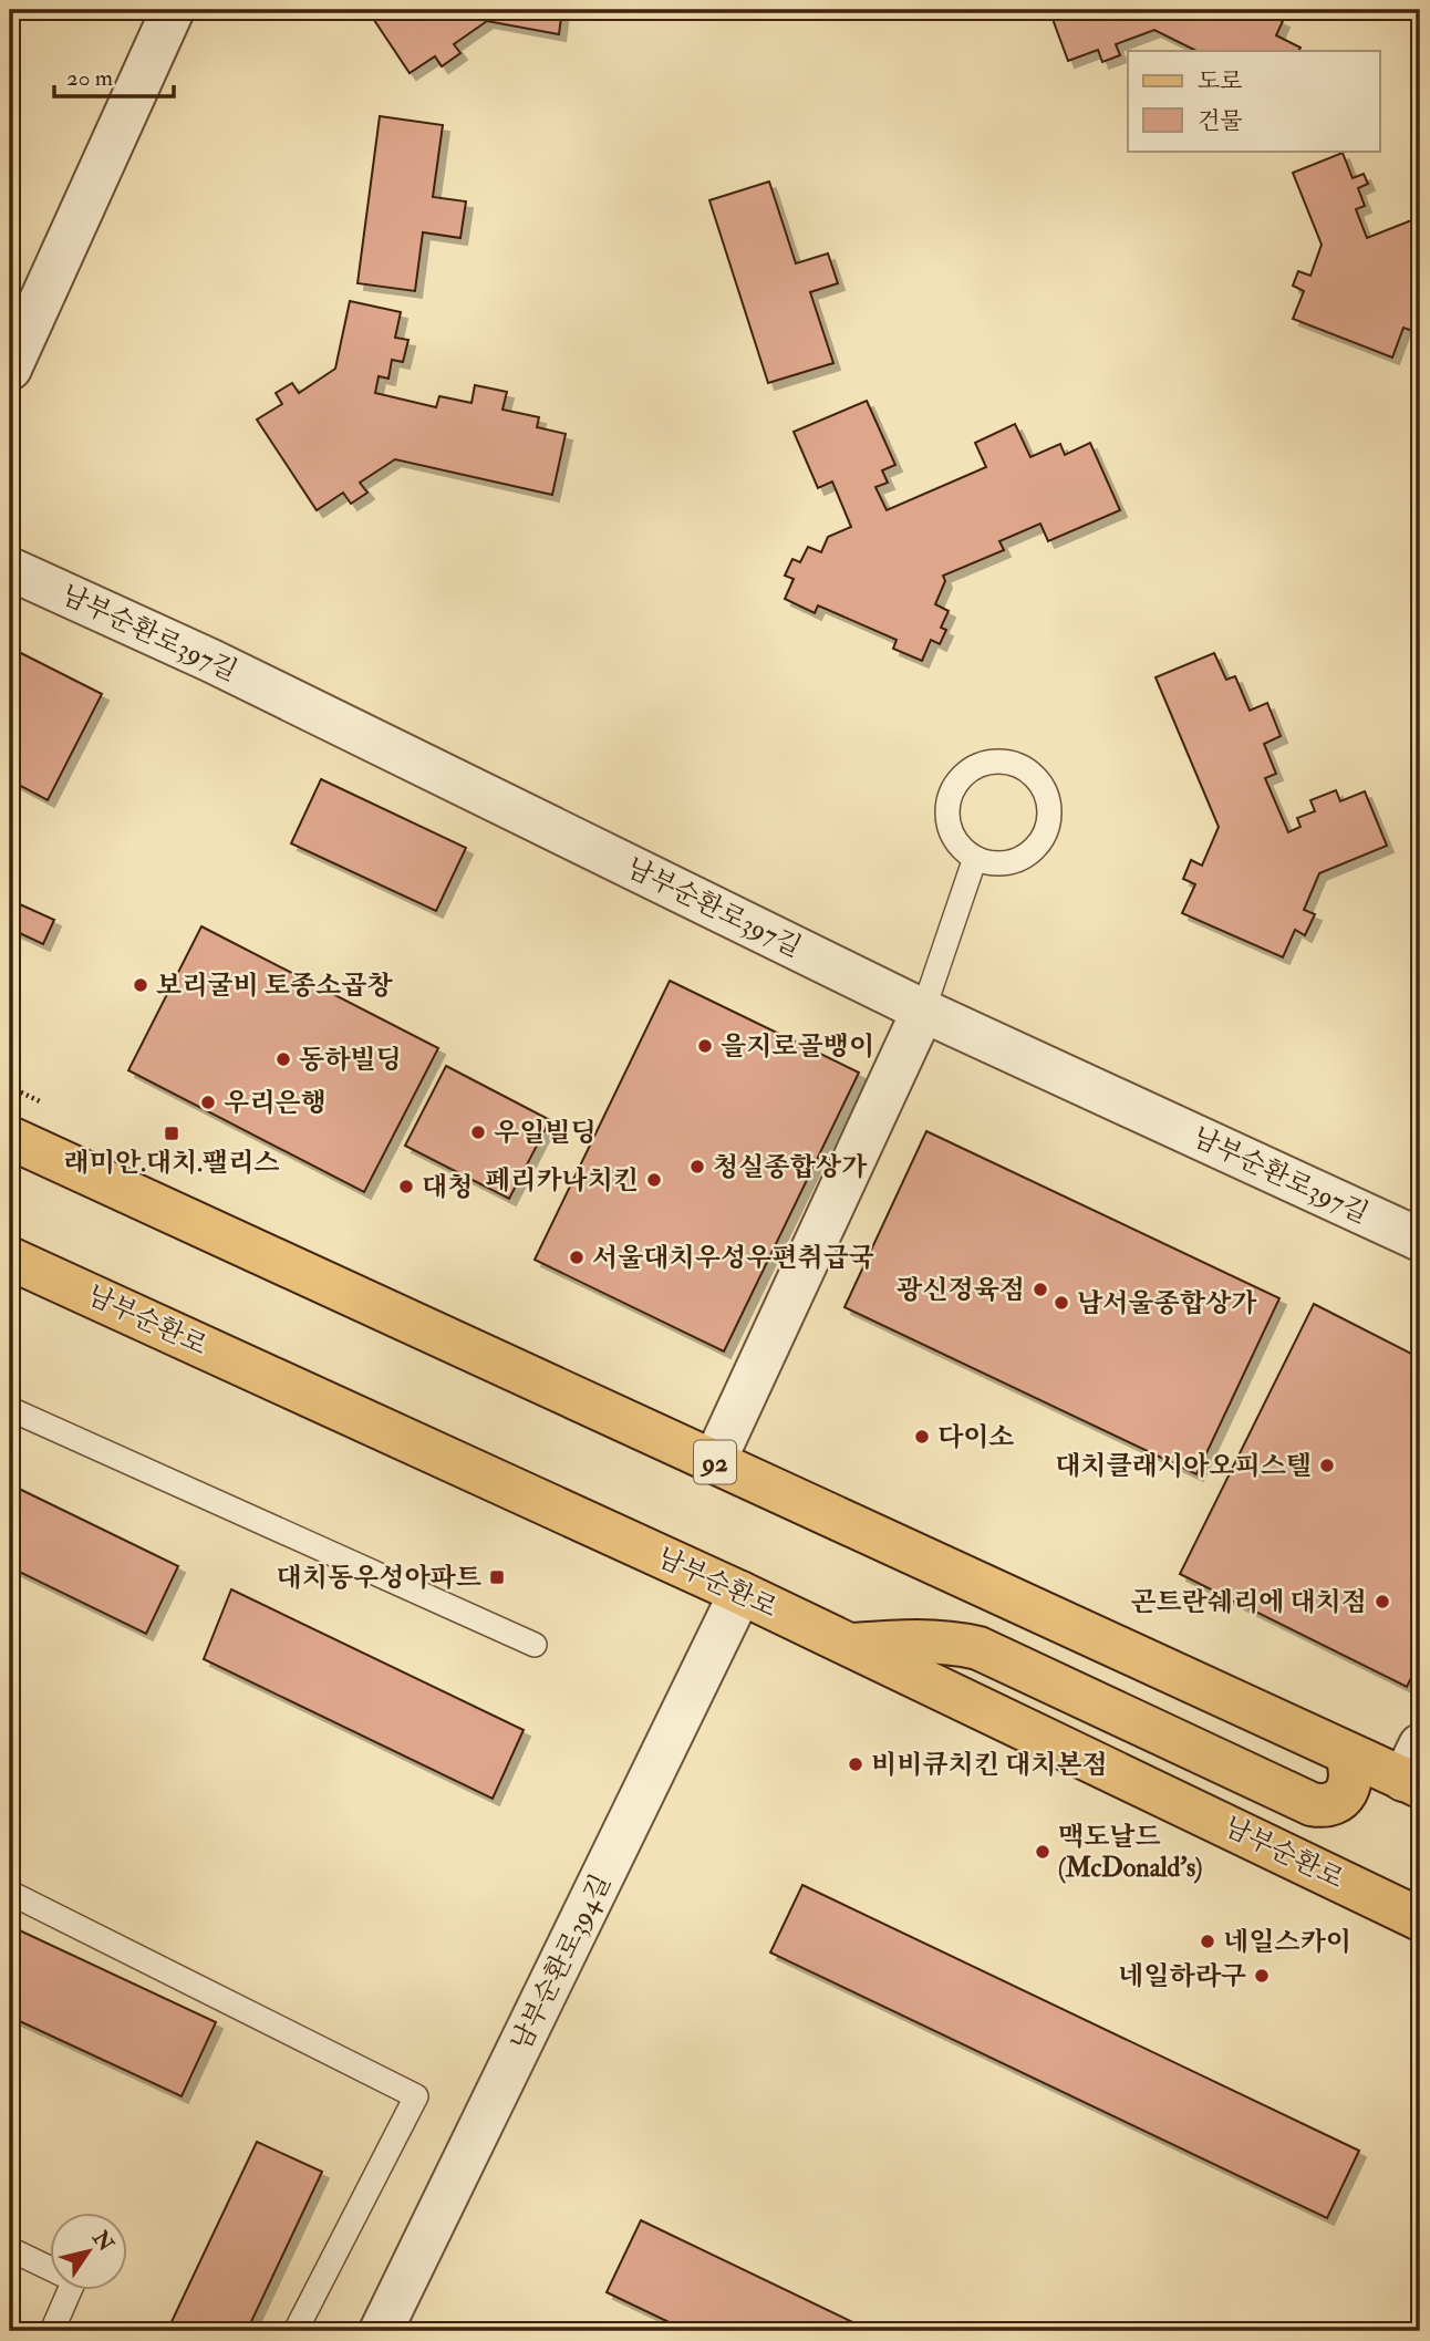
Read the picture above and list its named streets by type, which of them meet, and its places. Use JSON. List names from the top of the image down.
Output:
{
  "streets": {
    "main road": ["남부순환로", "92"],
    "street": ["남부순환로397길", "남부순환로394길"]
  },
  "crossings": [
    ["남부순환로", "남부순환로394길"]
  ],
  "places": {
    "other": [
      "보리굴비 토종소곱창",
      "을지로골뱅이",
      "동하빌딩",
      "우리은행",
      "우일빌딩",
      "청실종합상가",
      "페리카나치킨",
      "대청",
      "서울대치우성우편취급국",
      "광신정육점",
      "남서울종합상가",
      "다이소",
      "대치클래시아오피스텔",
      "곤트란쉐리에 대치점",
      "비비큐치킨 대치본점",
      "맥도날드 (McDonald's)",
      "네일스카이",
      "네일하라구"
    ],
    "transit": ["래미안.대치.팰리스", "대치동우성아파트"]
  },
  "legend": ["도로", "건물"],
  "scale_bar": "20 m",
  "north": "top right"
}
